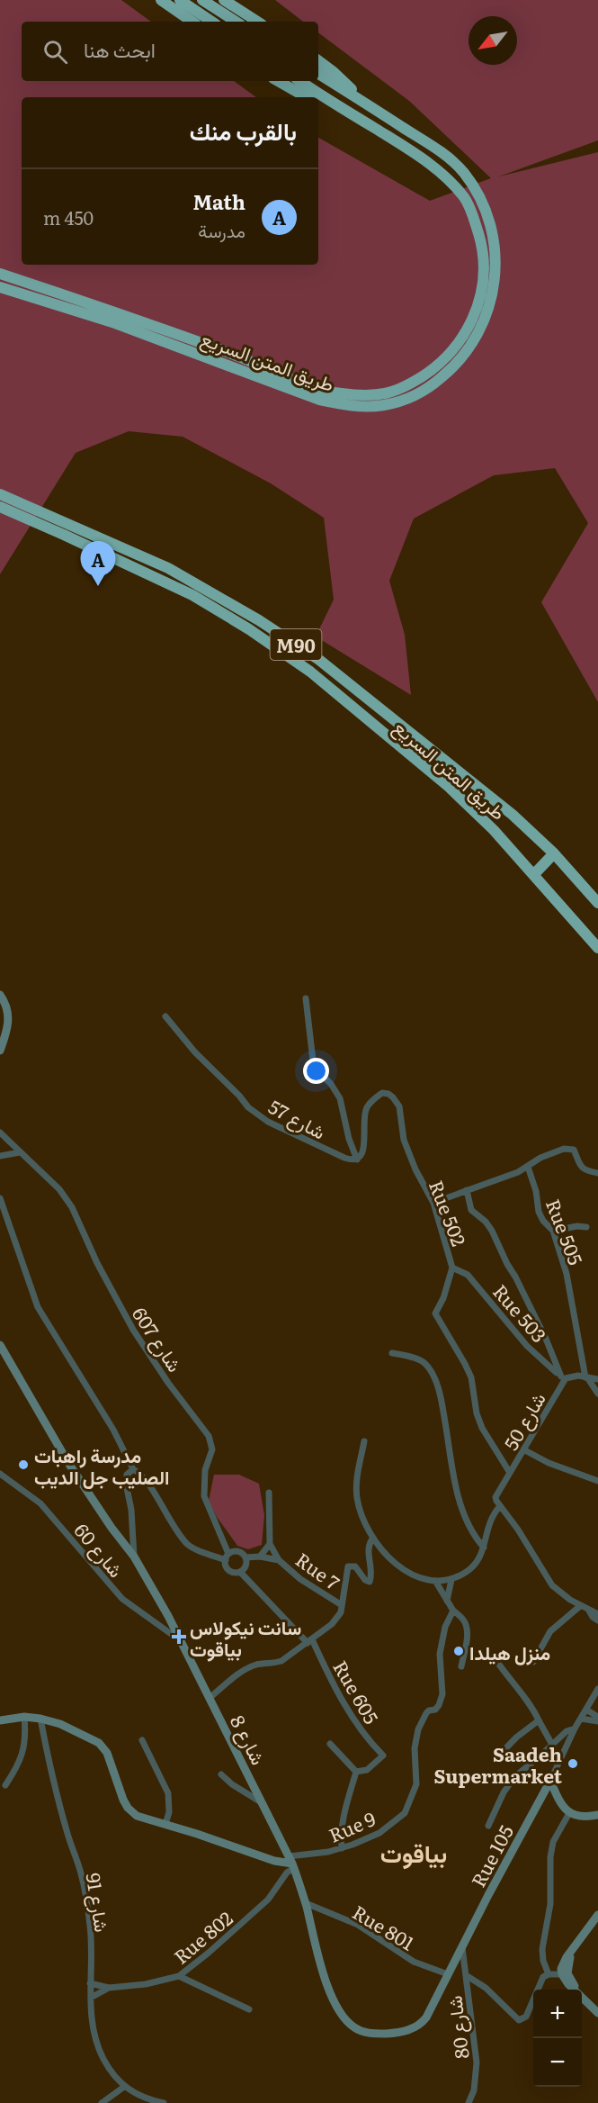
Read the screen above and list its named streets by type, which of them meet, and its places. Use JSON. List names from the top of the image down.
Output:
{
  "streets": {
    "highway": ["طريق المتن السريع", "M90"],
    "street": [
      "شارع 57",
      "Rue 502",
      "Rue 505",
      "Rue 503",
      "شارع 607",
      "شارع 50",
      "شارع 60",
      "Rue 7",
      "Rue 605",
      "شارع 8",
      "Rue 9",
      "Rue 105",
      "شارع 91",
      "Rue 801",
      "Rue 802",
      "شارع 80"
    ]
  },
  "crossings": [
    ["شارع 57", "Rue 502"],
    ["Rue 502", "Rue 503"],
    ["Rue 502", "شارع 50"],
    ["Rue 505", "شارع 50"],
    ["Rue 503", "شارع 50"],
    ["شارع 607", "Rue 7"],
    ["شارع 607", "Rue 605"],
    ["شارع 60", "شارع 8"],
    ["Rue 7", "Rue 605"],
    ["شارع 8", "Rue 9"],
    ["شارع 8", "Rue 105"],
    ["شارع 8", "Rue 801"],
    ["شارع 8", "Rue 802"],
    ["شارع 8", "شارع 80"],
    ["Rue 9", "Rue 802"],
    ["Rue 105", "شارع 80"],
    ["شارع 91", "Rue 802"]
  ],
  "districts": ["بياقوت"],
  "places": {
    "other": ["مدرسة راهبات الصليب جل الديب", "منزل هيلدا", "Saadeh Supermarket"],
    "health": ["سانت نيكولاس بياقوت"]
  },
  "north": "bottom left",
  "page": {
    "search": "ابحث هنا",
    "heading": "بالقرب منك",
    "list": [
      {
        "mark": "A",
        "name": "Math",
        "note": "مدرسة",
        "value": "450 m"
      }
    ],
    "pins": "A",
    "map_buttons": ["+", "−"]
  }
}
